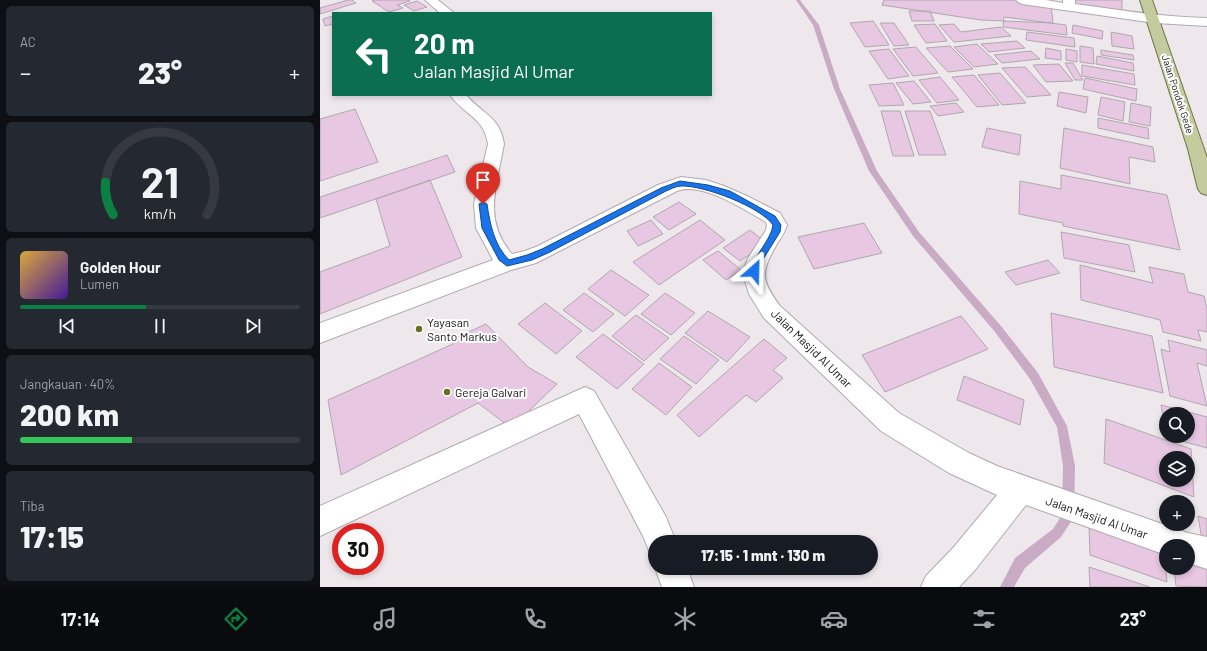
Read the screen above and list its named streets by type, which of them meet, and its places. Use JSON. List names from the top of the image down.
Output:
{
  "streets": {
    "main road": ["Jalan Pondok Gede"],
    "street": ["Jalan Masjid Al Umar"]
  },
  "places": ["Yayasan Santo Markus", "Gereja Galvari"],
  "page": {
    "tile": [
      "AC",
      ["Jangkauan · 40%", "200 km"],
      ["Tiba", "17:15"]
    ],
    "turn": ["20 m", "Jalan Masjid Al Umar"],
    "heat": ["−", "23°", "+"],
    "song": ["Golden Hour", "Lumen"],
    "map_buttons": ["+", "−"],
    "limit": "30",
    "trip": "17:15 · 1 mnt · 130 m",
    "tabs": ["17:14", "23°"],
    "gauge": ["21", "km/h"]
  }
}
